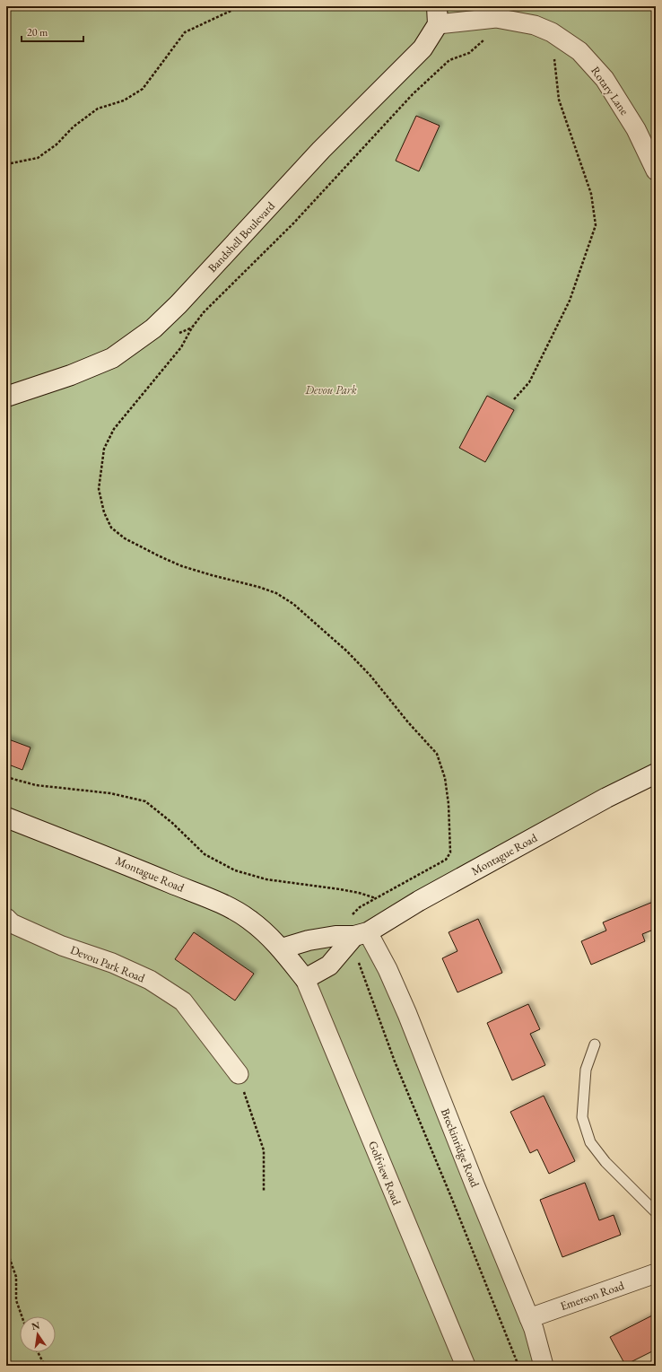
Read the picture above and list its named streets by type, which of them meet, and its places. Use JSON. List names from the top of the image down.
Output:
{
  "streets": {
    "street": [
      "Rotary Lane",
      "Bandshell Boulevard",
      "Montague Road",
      "Devou Park Road",
      "Breckinridge Road",
      "Golfview Road",
      "Emerson Road"
    ]
  },
  "crossings": [
    ["Rotary Lane", "Bandshell Boulevard"],
    ["Montague Road", "Breckinridge Road"],
    ["Montague Road", "Golfview Road"],
    ["Breckinridge Road", "Emerson Road"]
  ],
  "parks": ["Devou Park"],
  "scale_bar": "20 m",
  "north": "top"
}
